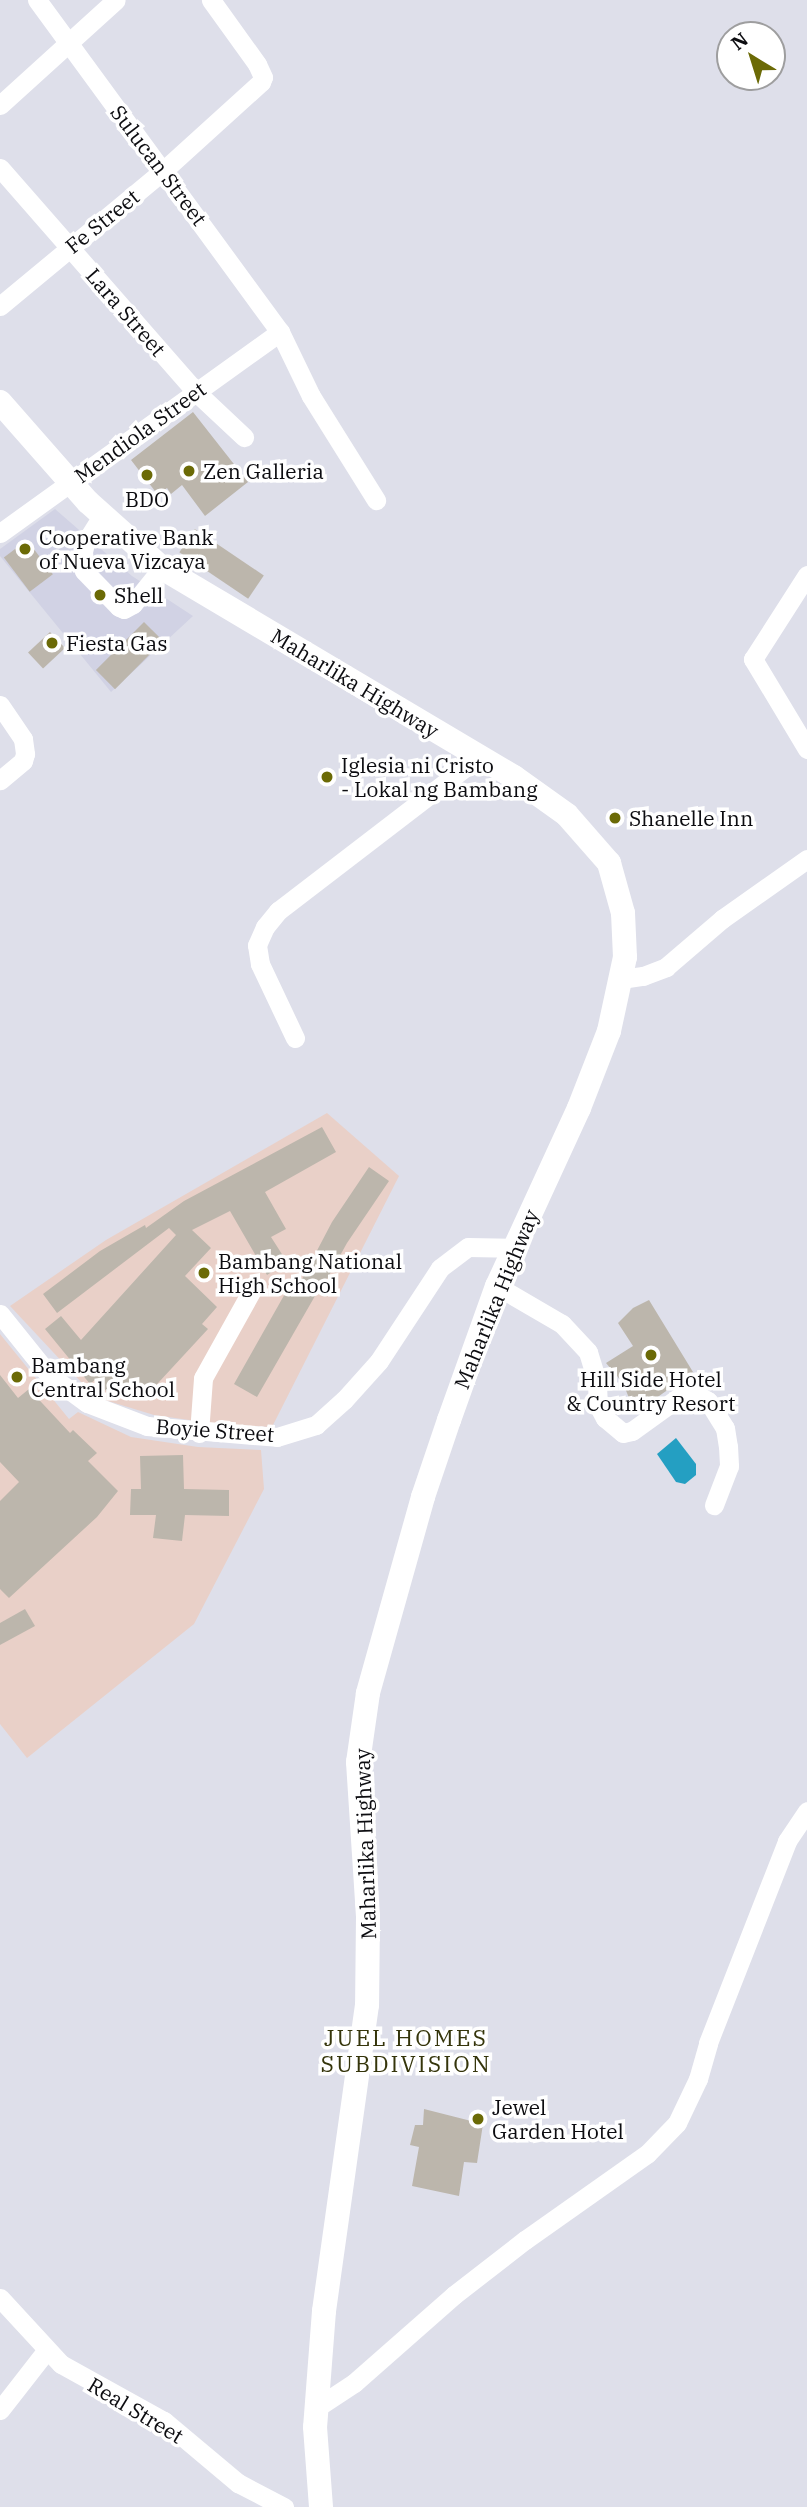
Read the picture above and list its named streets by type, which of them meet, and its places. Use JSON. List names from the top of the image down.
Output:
{
  "streets": {
    "main road": ["Maharlika Highway"],
    "street": [
      "Sulucan Street",
      "Fe Street",
      "Lara Street",
      "Mendiola Street",
      "Boyie Street",
      "Real Street"
    ]
  },
  "crossings": [
    ["Sulucan Street", "Fe Street"],
    ["Sulucan Street", "Mendiola Street"],
    ["Fe Street", "Lara Street"],
    ["Lara Street", "Mendiola Street"],
    ["Mendiola Street", "Maharlika Highway"],
    ["Maharlika Highway", "Boyie Street"]
  ],
  "districts": ["JUEL HOMES SUBDIVISION"],
  "places": [
    "Zen Galleria",
    "BDO",
    "Cooperative Bank of Nueva Vizcaya",
    "Shell",
    "Fiesta Gas",
    "Iglesia ni Cristo - Lokal ng Bambang",
    "Shanelle Inn",
    "Bambang National High School",
    "Hill Side Hotel & Country Resort",
    "Bambang Central School",
    "Jewel Garden Hotel"
  ],
  "north": "top left"
}
